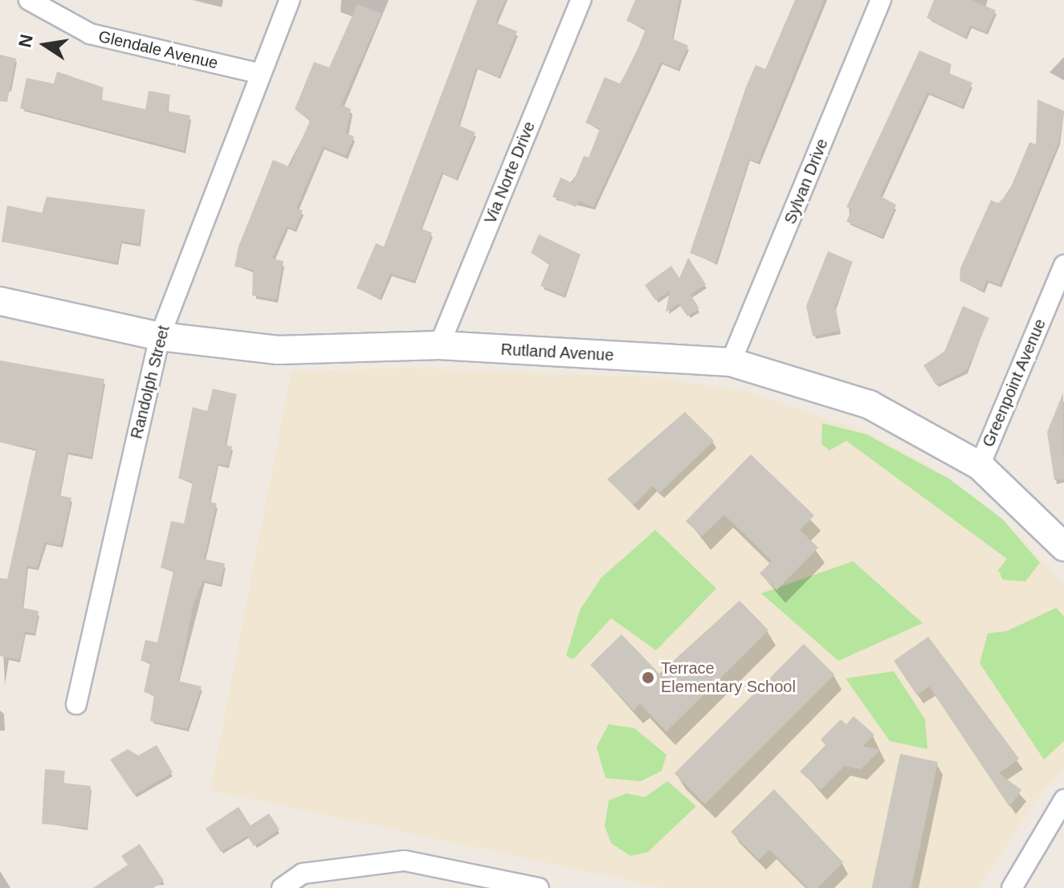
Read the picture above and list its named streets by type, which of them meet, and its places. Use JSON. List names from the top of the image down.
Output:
{
  "streets": {
    "street": [
      "Glendale Avenue",
      "Via Norte Drive",
      "Sylvan Drive",
      "Rutland Avenue",
      "Randolph Street",
      "Greenpoint Avenue"
    ]
  },
  "crossings": [
    ["Glendale Avenue", "Randolph Street"],
    ["Via Norte Drive", "Rutland Avenue"],
    ["Sylvan Drive", "Rutland Avenue"],
    ["Rutland Avenue", "Randolph Street"],
    ["Rutland Avenue", "Greenpoint Avenue"]
  ],
  "places": ["Terrace Elementary School"],
  "north": "left"
}
